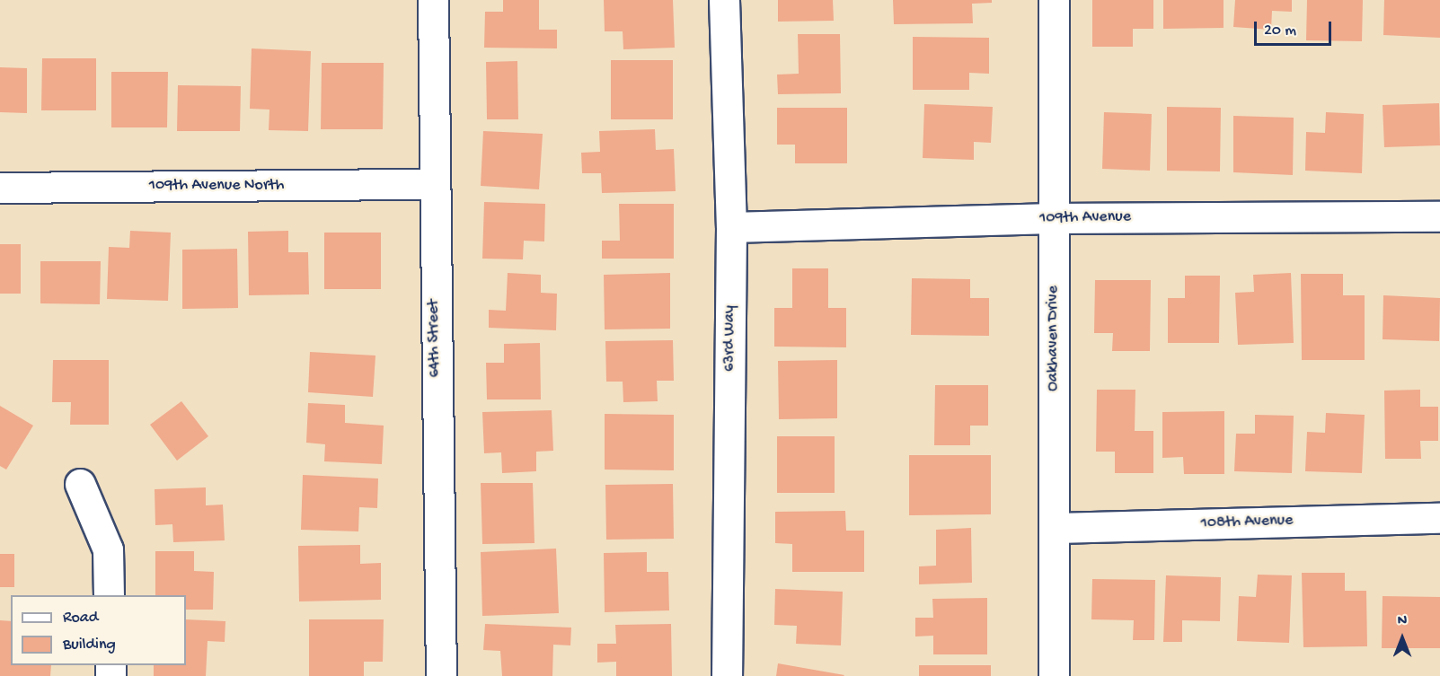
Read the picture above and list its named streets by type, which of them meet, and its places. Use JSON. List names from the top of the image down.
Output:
{
  "streets": {
    "street": [
      "109th Avenue North",
      "109th Avenue",
      "64th Street",
      "63rd Way",
      "Oakhaven Drive",
      "108th Avenue"
    ]
  },
  "crossings": [
    ["109th Avenue North", "64th Street"],
    ["109th Avenue", "63rd Way"],
    ["109th Avenue", "Oakhaven Drive"],
    ["Oakhaven Drive", "108th Avenue"]
  ],
  "legend": ["Road", "Building"],
  "scale_bar": "20 m",
  "north": "top"
}
